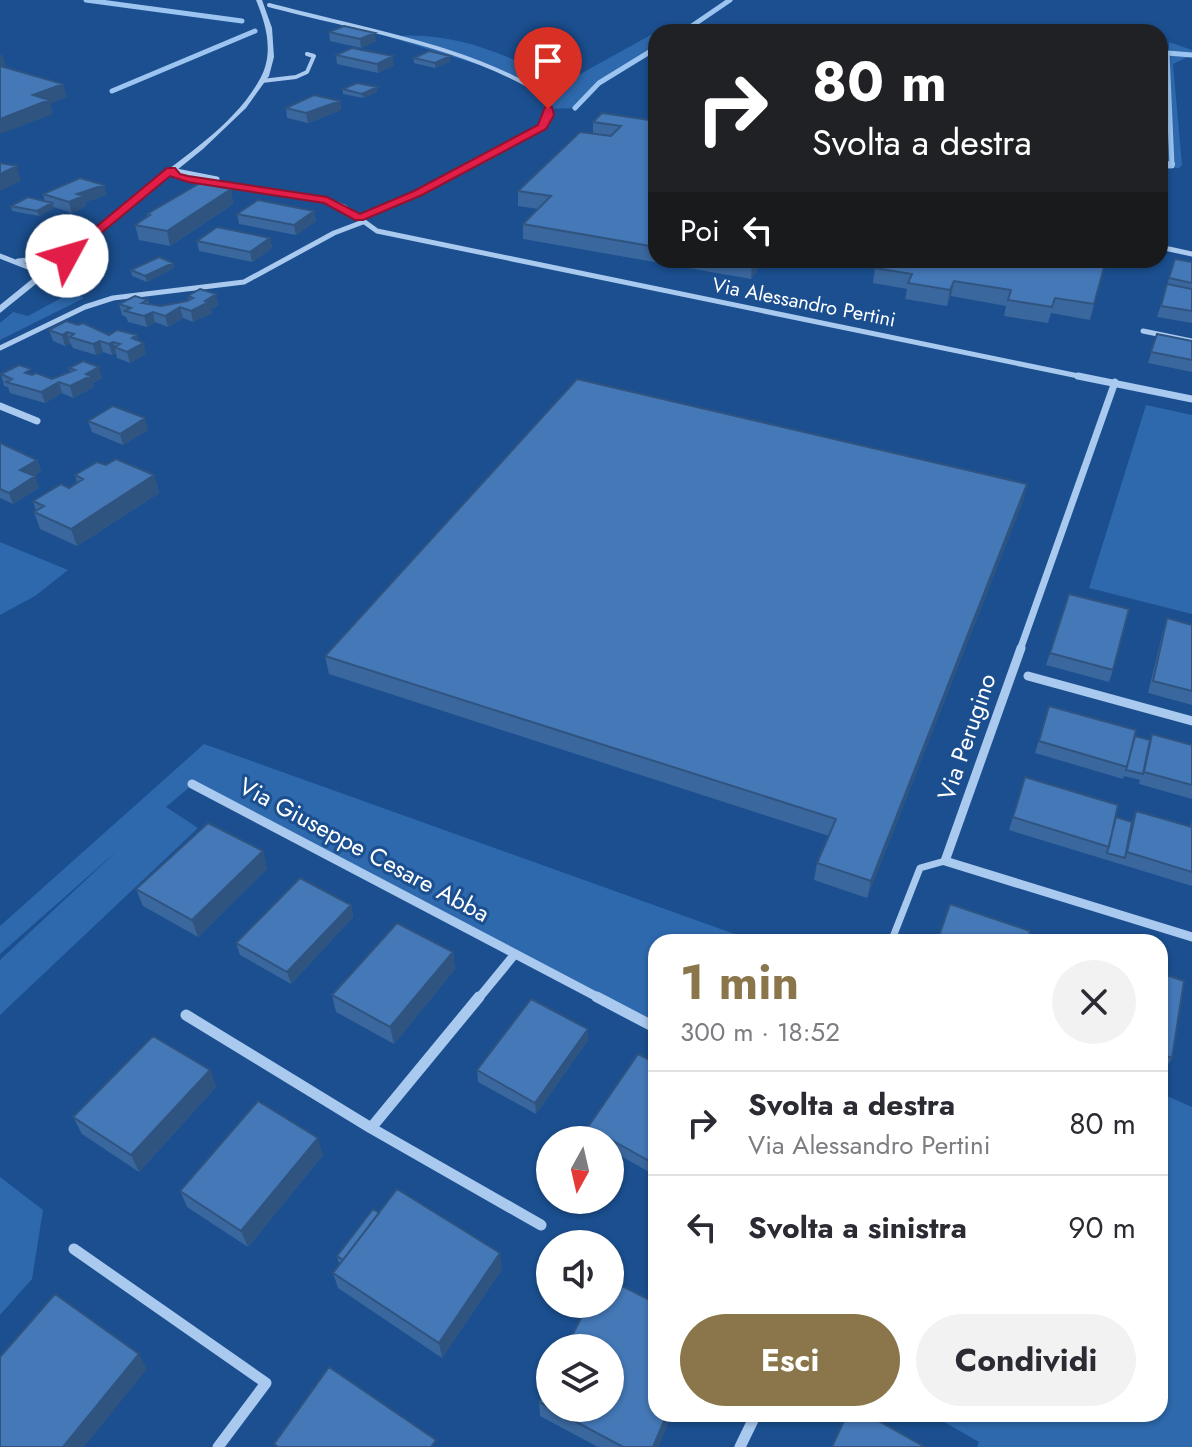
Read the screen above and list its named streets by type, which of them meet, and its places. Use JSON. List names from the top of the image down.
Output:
{
  "streets": {
    "street": ["Via Alessandro Pertini", "Via Perugino", "Via Giuseppe Cesare Abba"]
  },
  "crossings": [
    ["Via Alessandro Pertini", "Via Perugino"]
  ],
  "north": "bottom",
  "page": {
    "turn": ["80 m", "Svolta a destra"],
    "then": "Poi",
    "heading": ["1 min", "300 m · 18:52"],
    "list": [
      {
        "name": "Svolta a destra",
        "note": "Via Alessandro Pertini",
        "value": "80 m"
      },
      {
        "name": "Svolta a sinistra",
        "value": "90 m"
      }
    ],
    "buttons": ["Esci", "Condividi"]
  }
}
